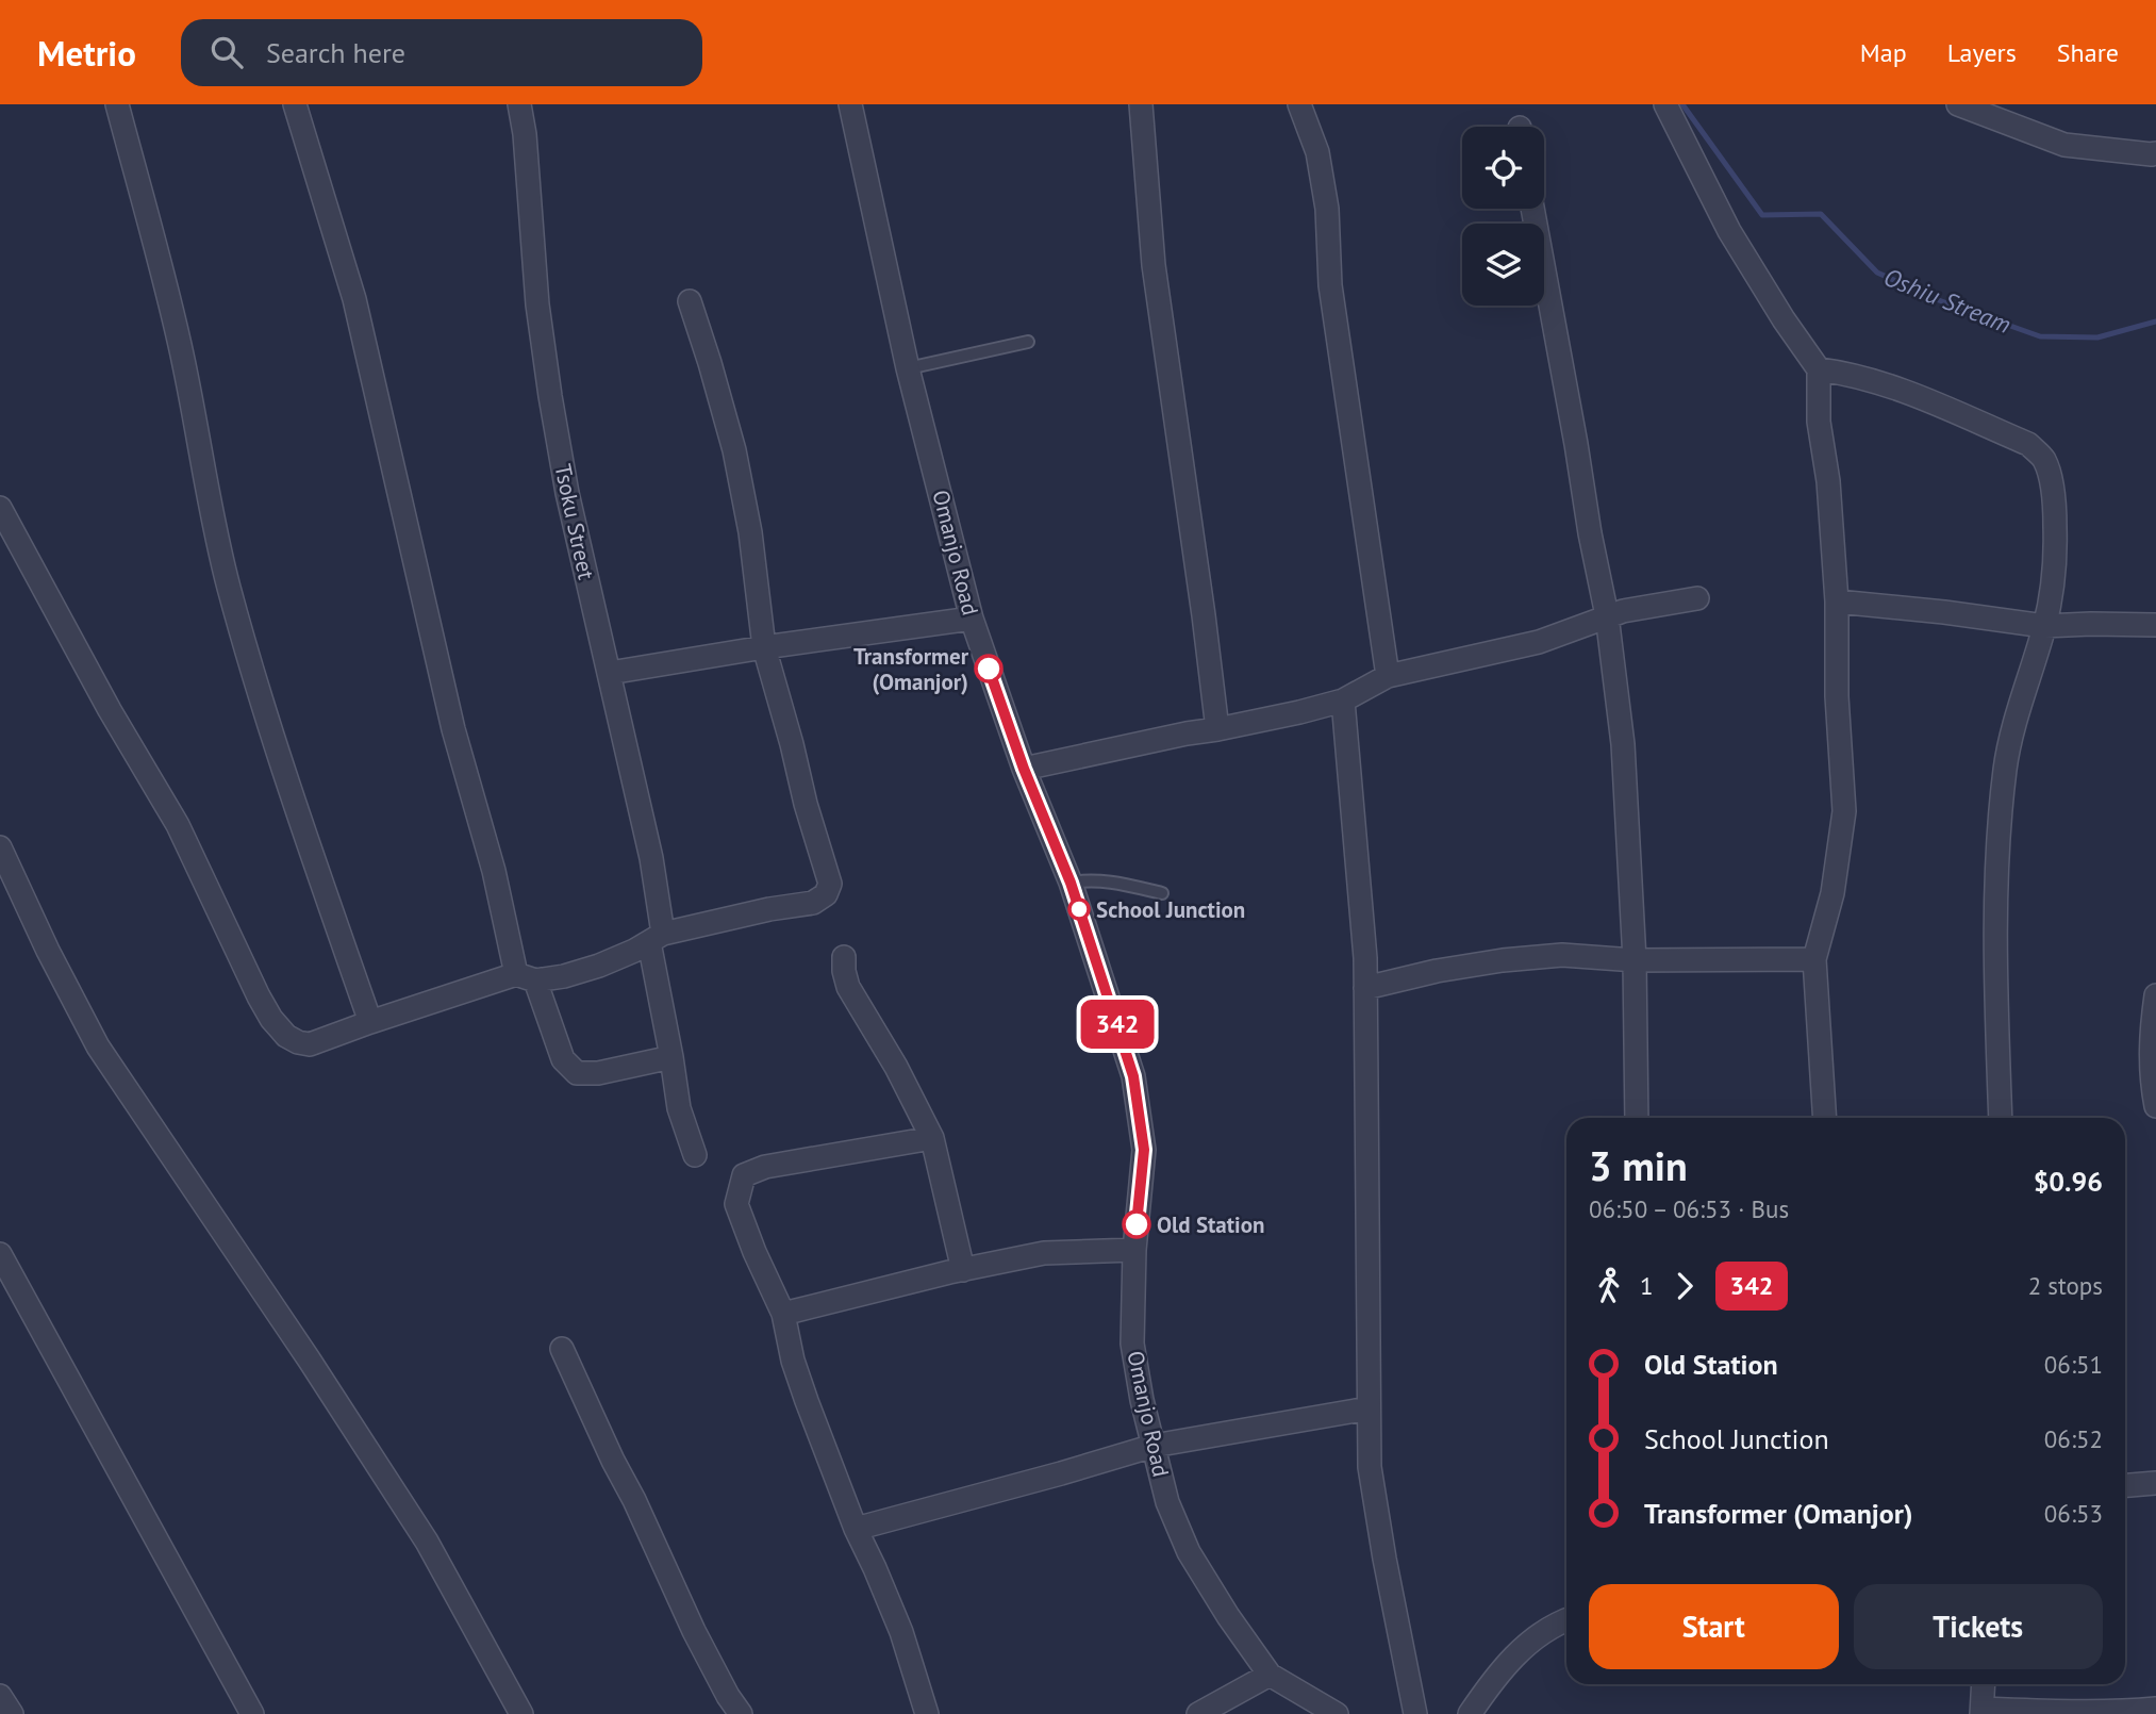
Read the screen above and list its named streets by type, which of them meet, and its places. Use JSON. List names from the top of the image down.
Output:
{
  "streets": {
    "street": ["Tsoku Street", "Omanjo Road"]
  },
  "water": ["Oshiu Stream"],
  "places": ["Transformer (Omanjor)", "School Junction", "Old Station"],
  "lines": ["bus line 342"],
  "page": {
    "header": "Metrio",
    "search": "Search here",
    "nav": ["Map", "Layers", "Share"],
    "on_map": "342",
    "heading": ["3 min", "06:50 – 06:53 · Bus", "$0.96"],
    "legs": ["1", "342", "2 stops"],
    "list": [
      {
        "name": "Old Station",
        "value": "06:51"
      },
      {
        "name": "School Junction",
        "value": "06:52"
      },
      {
        "name": "Transformer (Omanjor)",
        "value": "06:53"
      }
    ],
    "buttons": ["Start", "Tickets"]
  }
}
